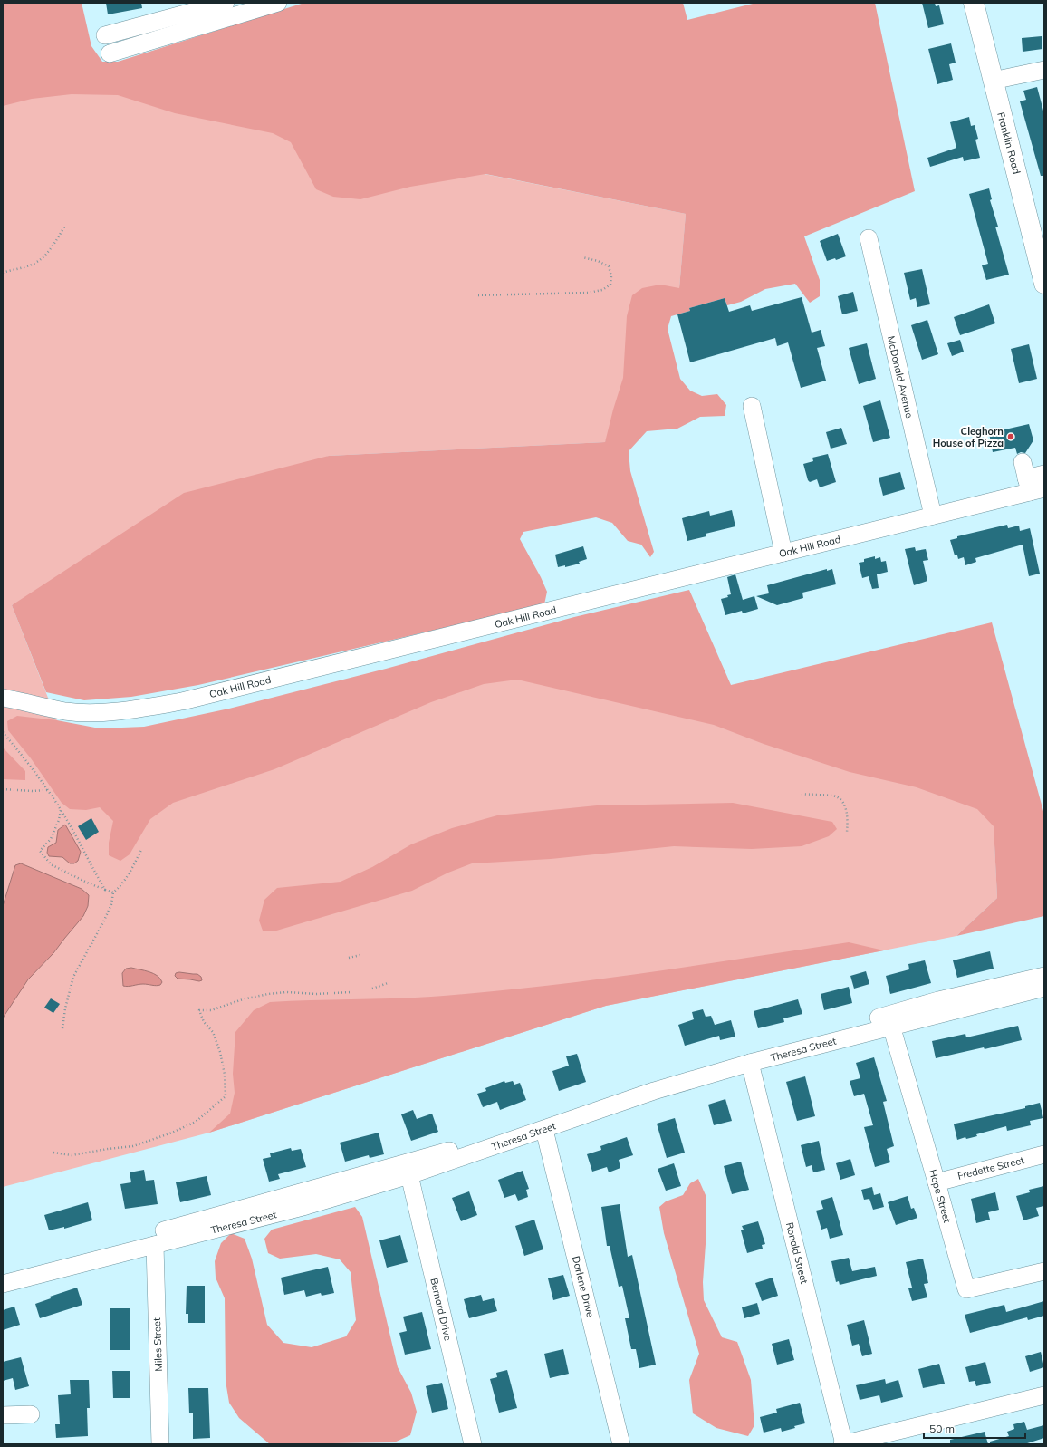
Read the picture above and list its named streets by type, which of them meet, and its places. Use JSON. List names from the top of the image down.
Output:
{
  "streets": {
    "main road": ["Franklin Road"],
    "street": [
      "McDonald Avenue",
      "Oak Hill Road",
      "Theresa Street",
      "Fredette Street",
      "Hope Street",
      "Ronald Street",
      "Darlene Drive",
      "Bernard Drive",
      "Miles Street"
    ]
  },
  "crossings": [
    ["McDonald Avenue", "Oak Hill Road"],
    ["Theresa Street", "Hope Street"],
    ["Theresa Street", "Ronald Street"],
    ["Theresa Street", "Darlene Drive"],
    ["Theresa Street", "Bernard Drive"],
    ["Theresa Street", "Miles Street"],
    ["Fredette Street", "Hope Street"]
  ],
  "places": ["Cleghorn House of Pizza"],
  "scale_bar": "50 m"
}
